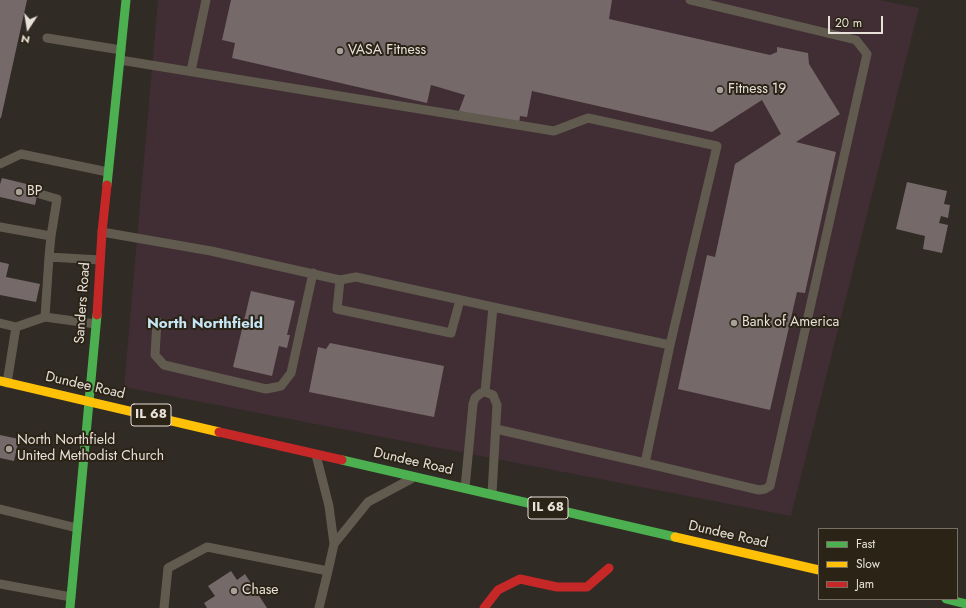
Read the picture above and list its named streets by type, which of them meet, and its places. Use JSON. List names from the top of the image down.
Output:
{
  "streets": {
    "main road": ["Sanders Road", "Dundee Road", "IL 68"]
  },
  "crossings": [
    ["Sanders Road", "Dundee Road"]
  ],
  "districts": ["North Northfield"],
  "places": [
    "VASA Fitness",
    "Fitness 19",
    "BP",
    "Bank of America",
    "North Northfield United Methodist Church",
    "Chase"
  ],
  "legend": ["Fast", "Slow", "Jam"],
  "scale_bar": "20 m",
  "north": "bottom"
}
